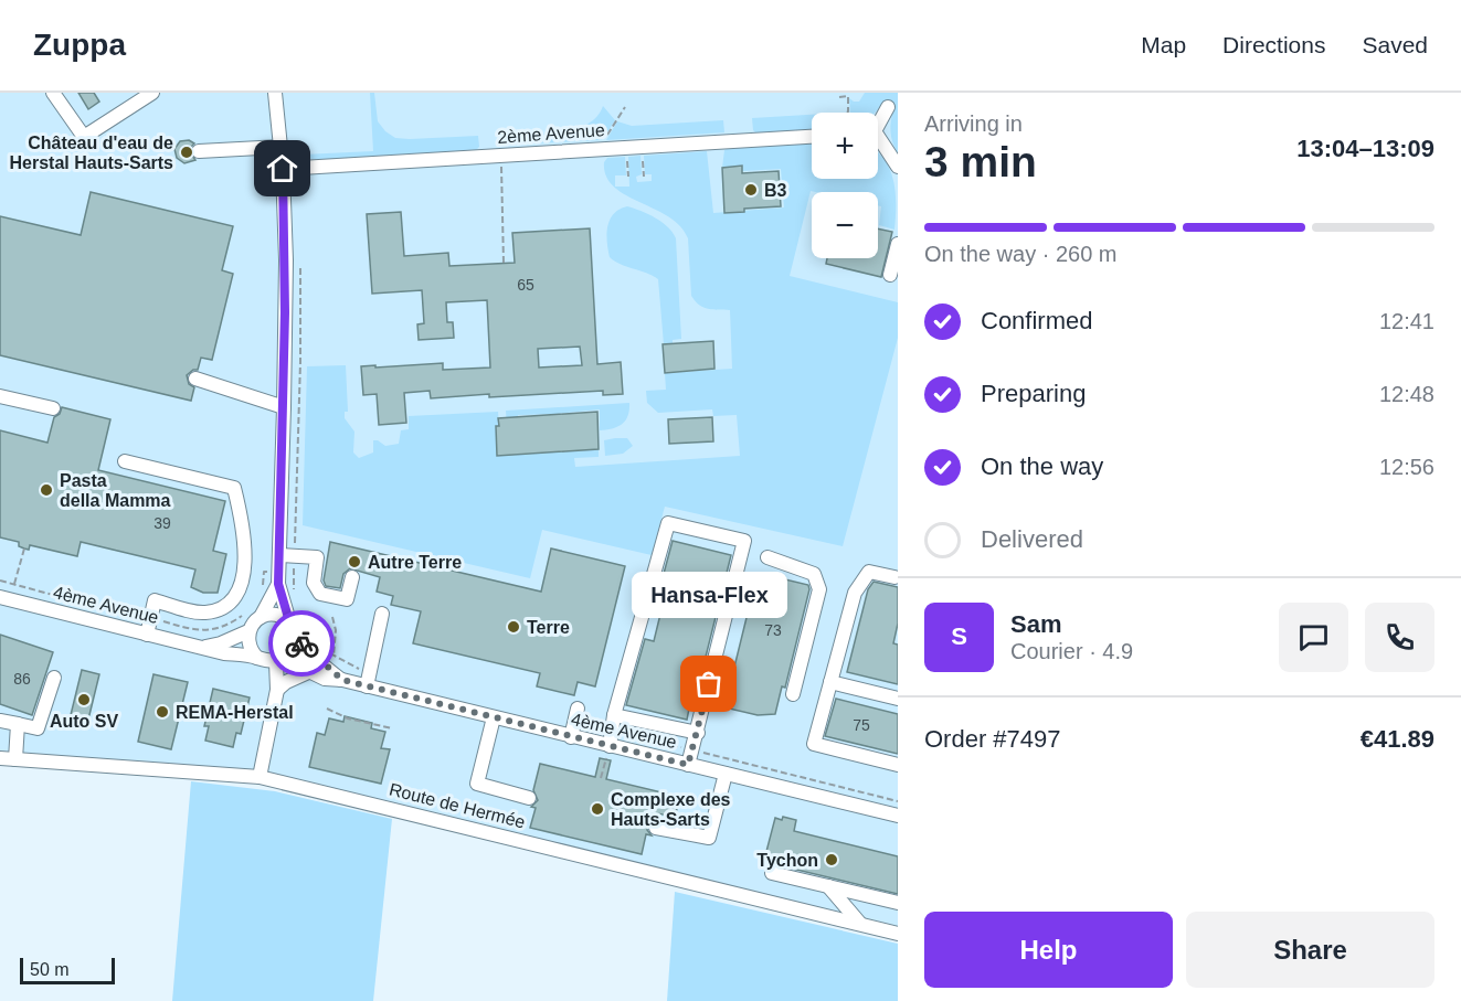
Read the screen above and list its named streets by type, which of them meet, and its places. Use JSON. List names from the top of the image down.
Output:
{
  "streets": {
    "street": ["2ème Avenue", "4ème Avenue", "Route de Hermée"]
  },
  "places": [
    "Château d'eau de Herstal Hauts-Sarts",
    "B3",
    "Pasta della Mamma",
    "Autre Terre",
    "Terre",
    "Hansa-Flex",
    "Auto SV",
    "REMA-Herstal",
    "Complexe des Hauts-Sarts",
    "Tychon"
  ],
  "house_numbers": [
    "65",
    "39",
    "73",
    "86",
    "75"
  ],
  "scale_bar": "50 m",
  "page": {
    "header": "Zuppa",
    "nav": ["Map", "Directions", "Saved"],
    "heading": ["3 min", "Arriving in", "13:04–13:09"],
    "panel": [
      "Sam",
      "Courier · 4.9",
      "Order #7497",
      "€41.89"
    ],
    "map_buttons": ["+", "−"],
    "bar": "On the way · 260 m",
    "list": [
      ["Confirmed", "12:41"],
      ["Preparing", "12:48"],
      ["On the way", "12:56"],
      "Delivered"
    ],
    "bubble": "Hansa-Flex",
    "round": "S",
    "buttons": ["Help", "Share"],
    "scale": "50 m"
  }
}
